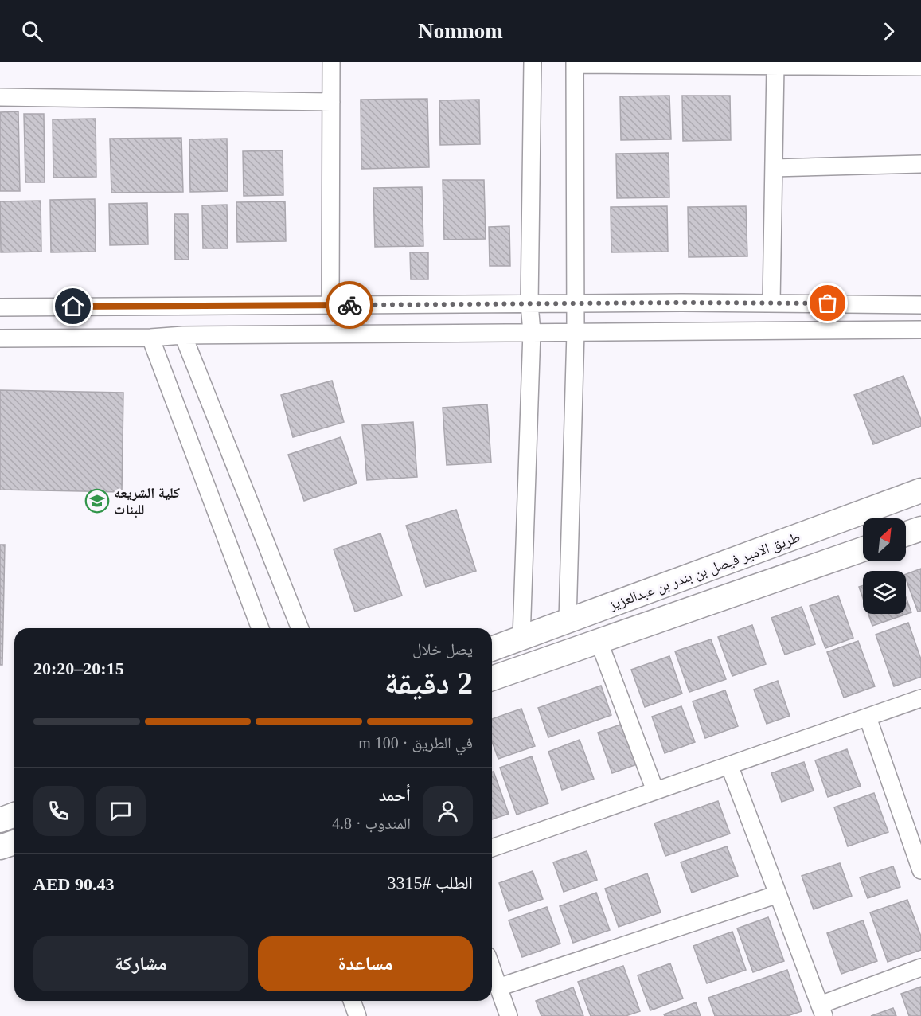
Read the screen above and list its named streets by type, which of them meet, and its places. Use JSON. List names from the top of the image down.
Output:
{
  "streets": {
    "street": ["طريق الامير فيصل بن بندر بن عبدالعزيز"]
  },
  "places": {
    "school or university": ["كلية الشريعه للبنات"]
  },
  "north": "top right",
  "page": {
    "header": "Nomnom",
    "heading": ["2 دقيقة", "يصل خلال", "20:15–20:20"],
    "panel": [
      "أحمد",
      "المندوب · 4.8",
      "الطلب #3315",
      "AED 90.43"
    ],
    "bar": "في الطريق · 100 m",
    "buttons": ["مساعدة", "مشاركة"]
  }
}
